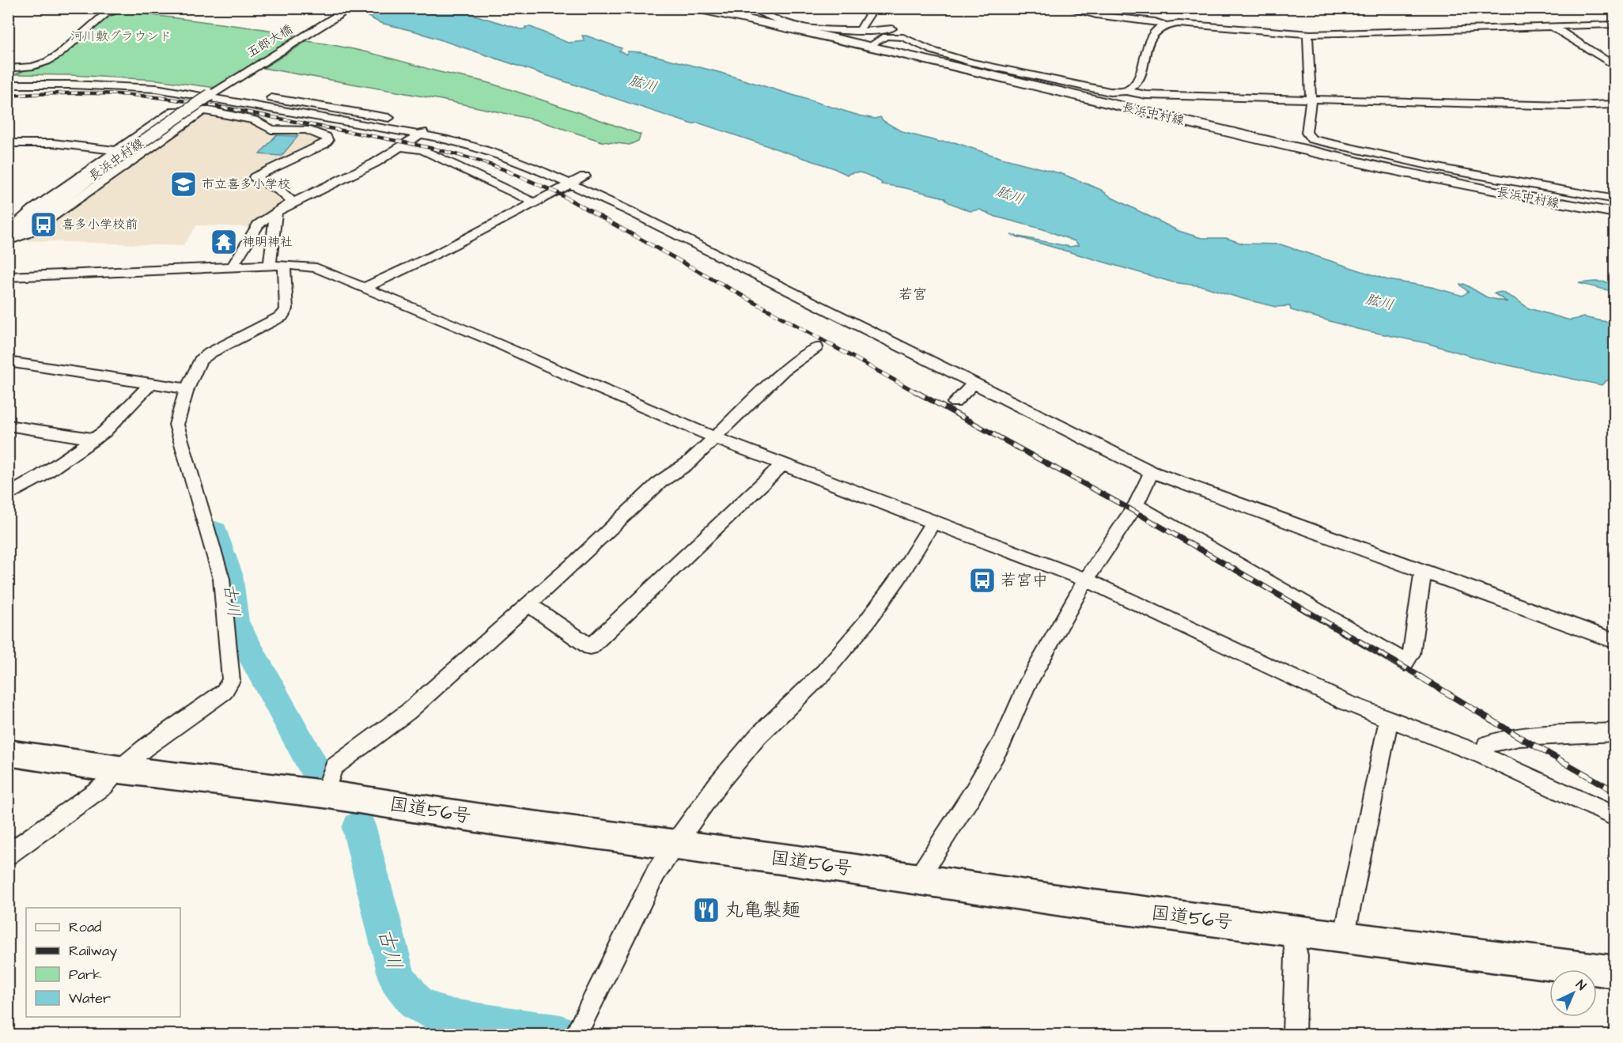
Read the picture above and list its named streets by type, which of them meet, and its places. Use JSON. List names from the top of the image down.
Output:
{
  "streets": {
    "highway": ["国道56号"],
    "main road": ["五郎大橋", "長浜中村線"]
  },
  "crossings": [
    ["五郎大橋", "長浜中村線"]
  ],
  "districts": ["若宮"],
  "water": ["肱川", "古川"],
  "parks": ["河川敷グラウンド"],
  "places": {
    "school or university": ["市立喜多小学校"],
    "bus stop": ["喜多小学校前", "若宮中"],
    "temple": ["神明神社"],
    "restaurant": ["丸亀製麺"]
  },
  "legend": [
    "Road",
    "Railway",
    "Park",
    "Water"
  ],
  "north": "top right"
}
